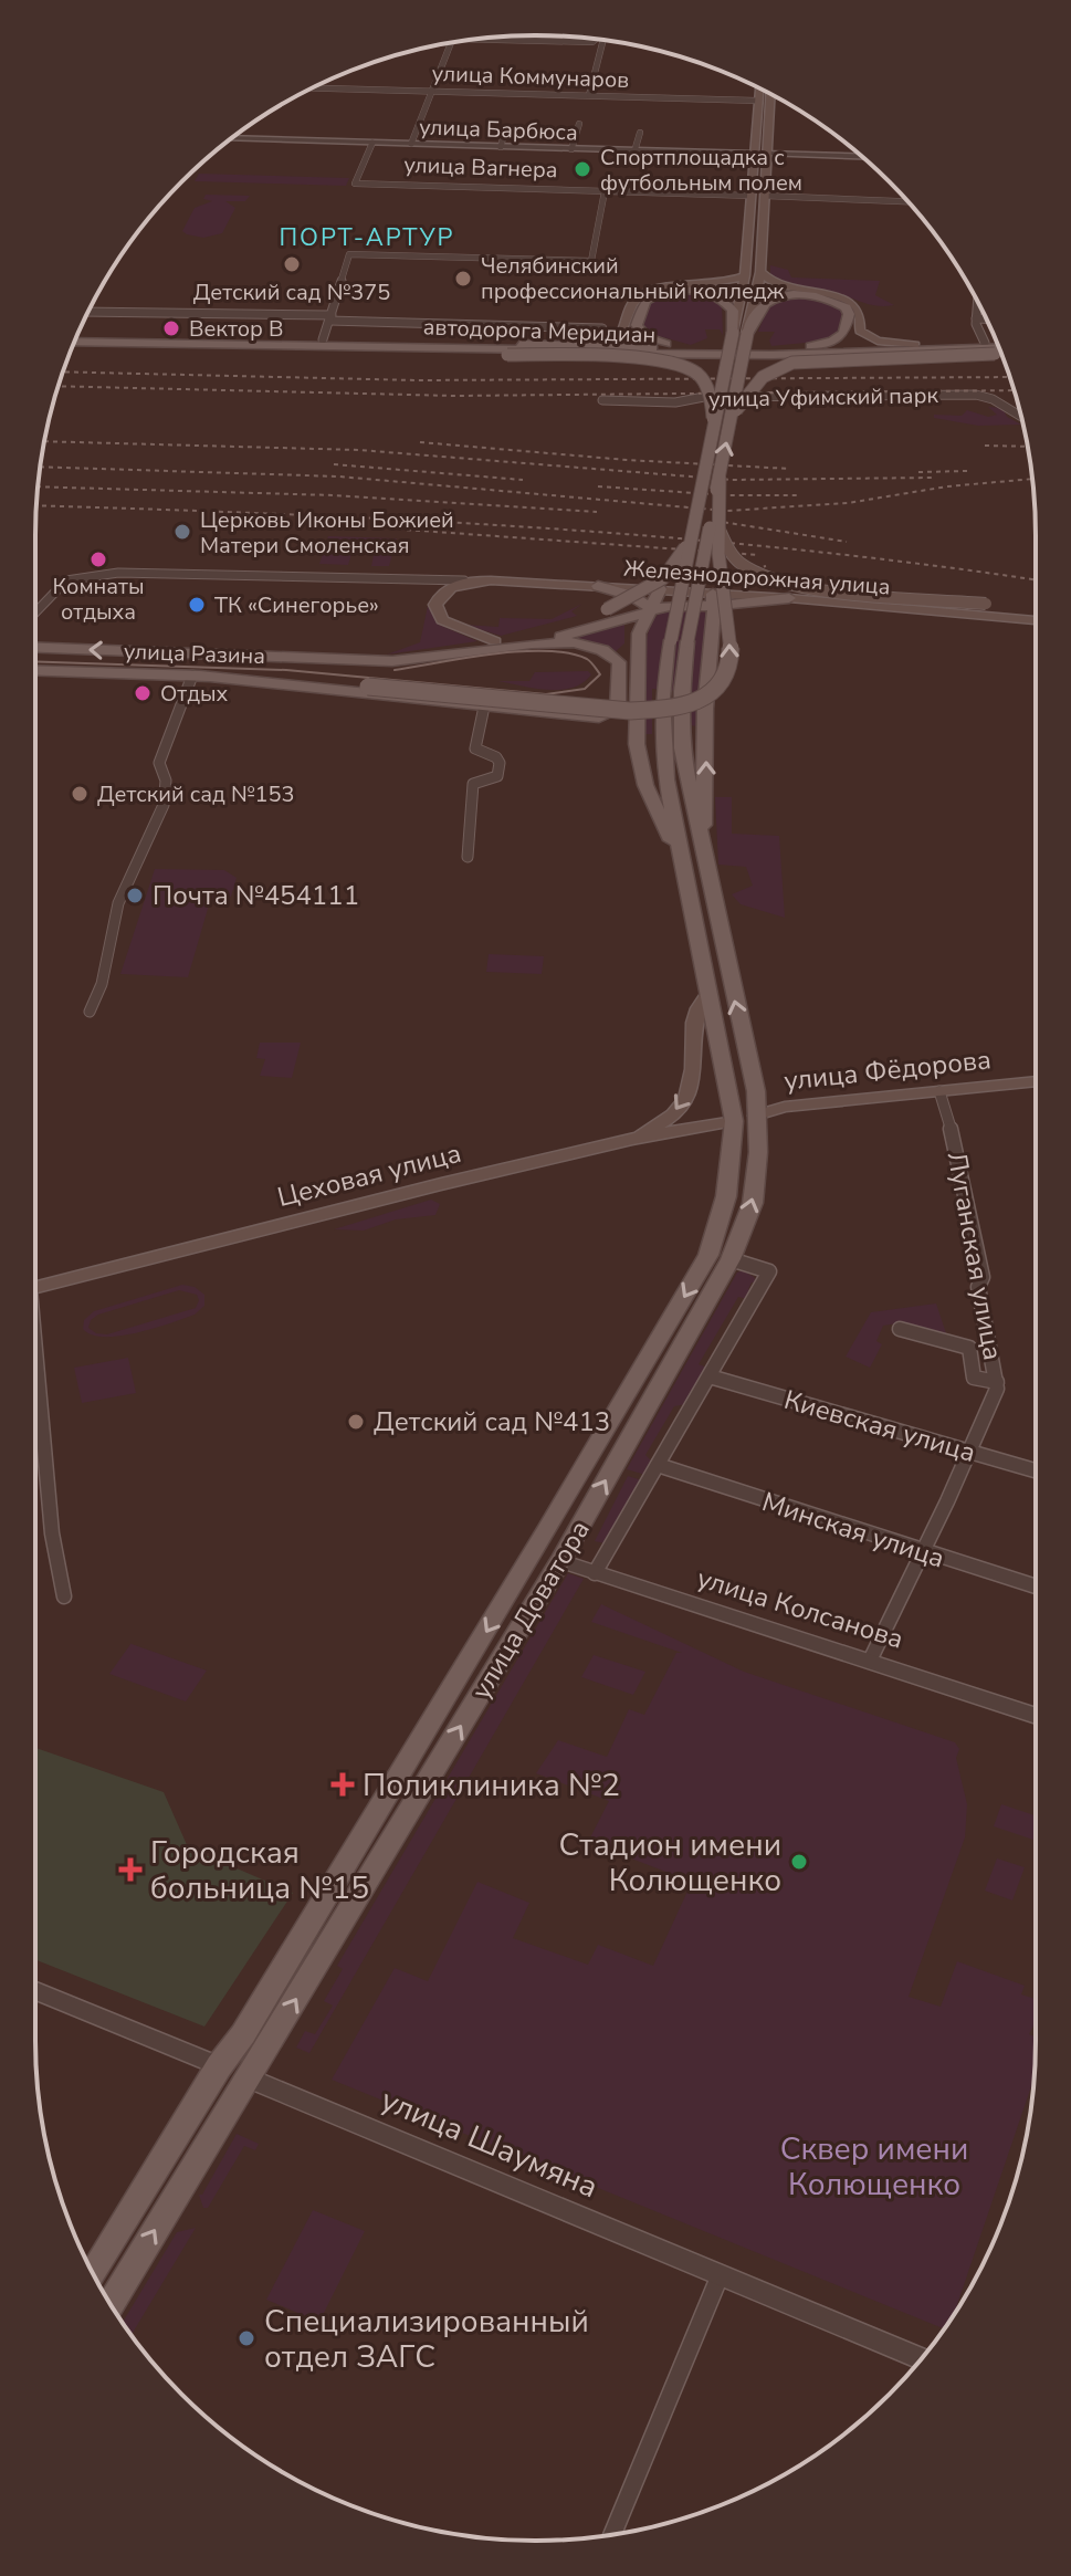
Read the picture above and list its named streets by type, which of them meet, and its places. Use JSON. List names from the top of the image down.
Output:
{
  "streets": {
    "main road": [
      "улица Коммунаров",
      "улица Барбюса",
      "улица Вагнера",
      "автодорога Меридиан",
      "Железнодорожная улица",
      "улица Разина",
      "улица Фёдорова",
      "Цеховая улица",
      "улица Колсанова",
      "улица Доватора",
      "улица Шаумяна"
    ],
    "street": [
      "улица Уфимский парк",
      "Луганская улица",
      "Киевская улица",
      "Минская улица"
    ]
  },
  "crossings": [
    ["улица Барбюса", "улица Вагнера"],
    ["улица Фёдорова", "Цеховая улица"],
    ["улица Фёдорова", "Луганская улица"],
    ["улица Фёдорова", "улица Доватора"],
    ["Цеховая улица", "улица Доватора"],
    ["Луганская улица", "Киевская улица"],
    ["Луганская улица", "Минская улица"],
    ["Луганская улица", "улица Колсанова"],
    ["улица Колсанова", "улица Доватора"],
    ["улица Доватора", "улица Шаумяна"]
  ],
  "districts": ["ПОРТ-АРТУР"],
  "parks": ["Сквер имени Колющенко"],
  "places": {
    "other": [
      "Спортплощадка с футбольным полем",
      "Детский сад №375",
      "Челябинский профессиональный колледж",
      "Вектор В",
      "Церковь Иконы Божией Матери Смоленская",
      "Комнаты отдыха",
      "ТК «Синегорье»",
      "Отдых",
      "Детский сад №153",
      "Почта №454111",
      "Детский сад №413",
      "Стадион имени Колющенко",
      "Специализированный отдел ЗАГС"
    ],
    "health": ["Поликлиника №2", "Городская больница №15"]
  }
}
